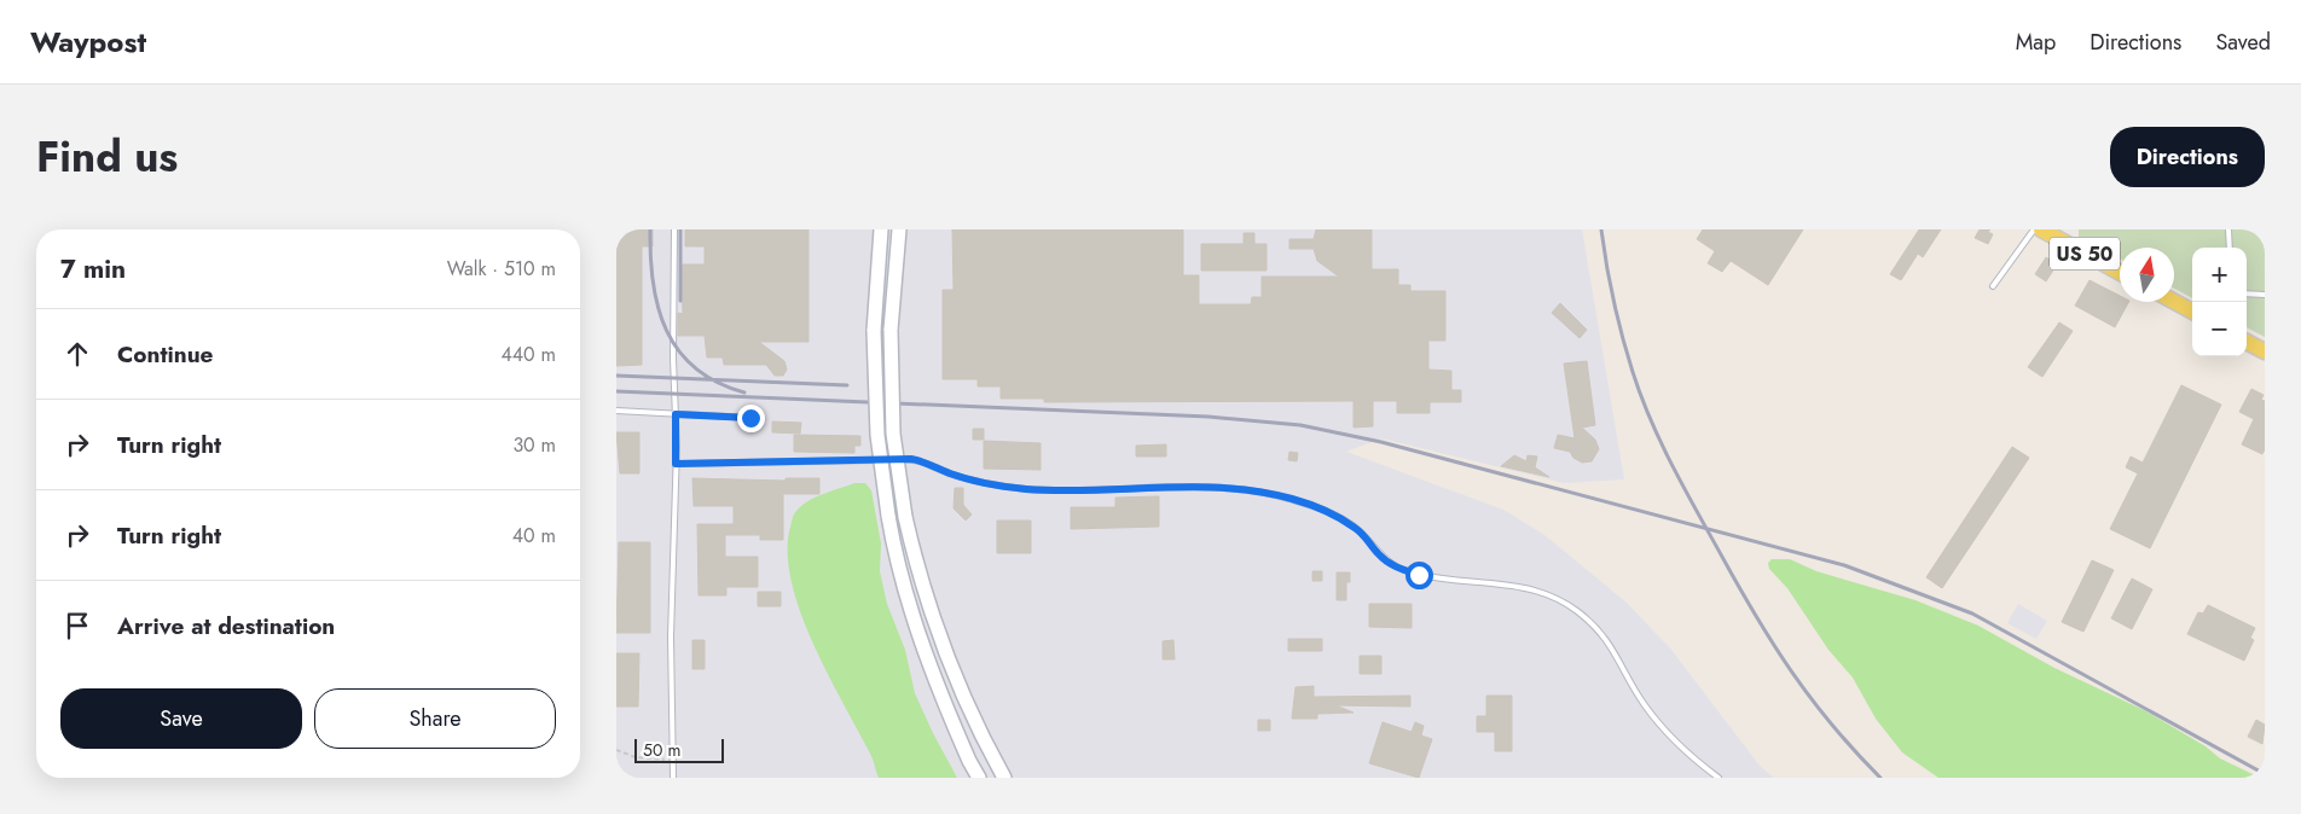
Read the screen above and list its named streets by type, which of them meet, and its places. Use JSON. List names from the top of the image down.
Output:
{
  "streets": {
    "main road": ["US 50"]
  },
  "scale_bar": "50 m",
  "north": "top",
  "page": {
    "header": "Waypost",
    "nav": ["Map", "Directions", "Saved"],
    "title": "Find us",
    "buttons": [
      "Directions",
      ["Save", "Share"]
    ],
    "heading": ["7 min", "Walk · 510 m"],
    "map_buttons": ["+", "−"],
    "list": [
      ["Continue", "440 m"],
      ["Turn right", "30 m"],
      ["Turn right", "40 m"],
      "Arrive at destination"
    ],
    "scale": "50 m"
  }
}
